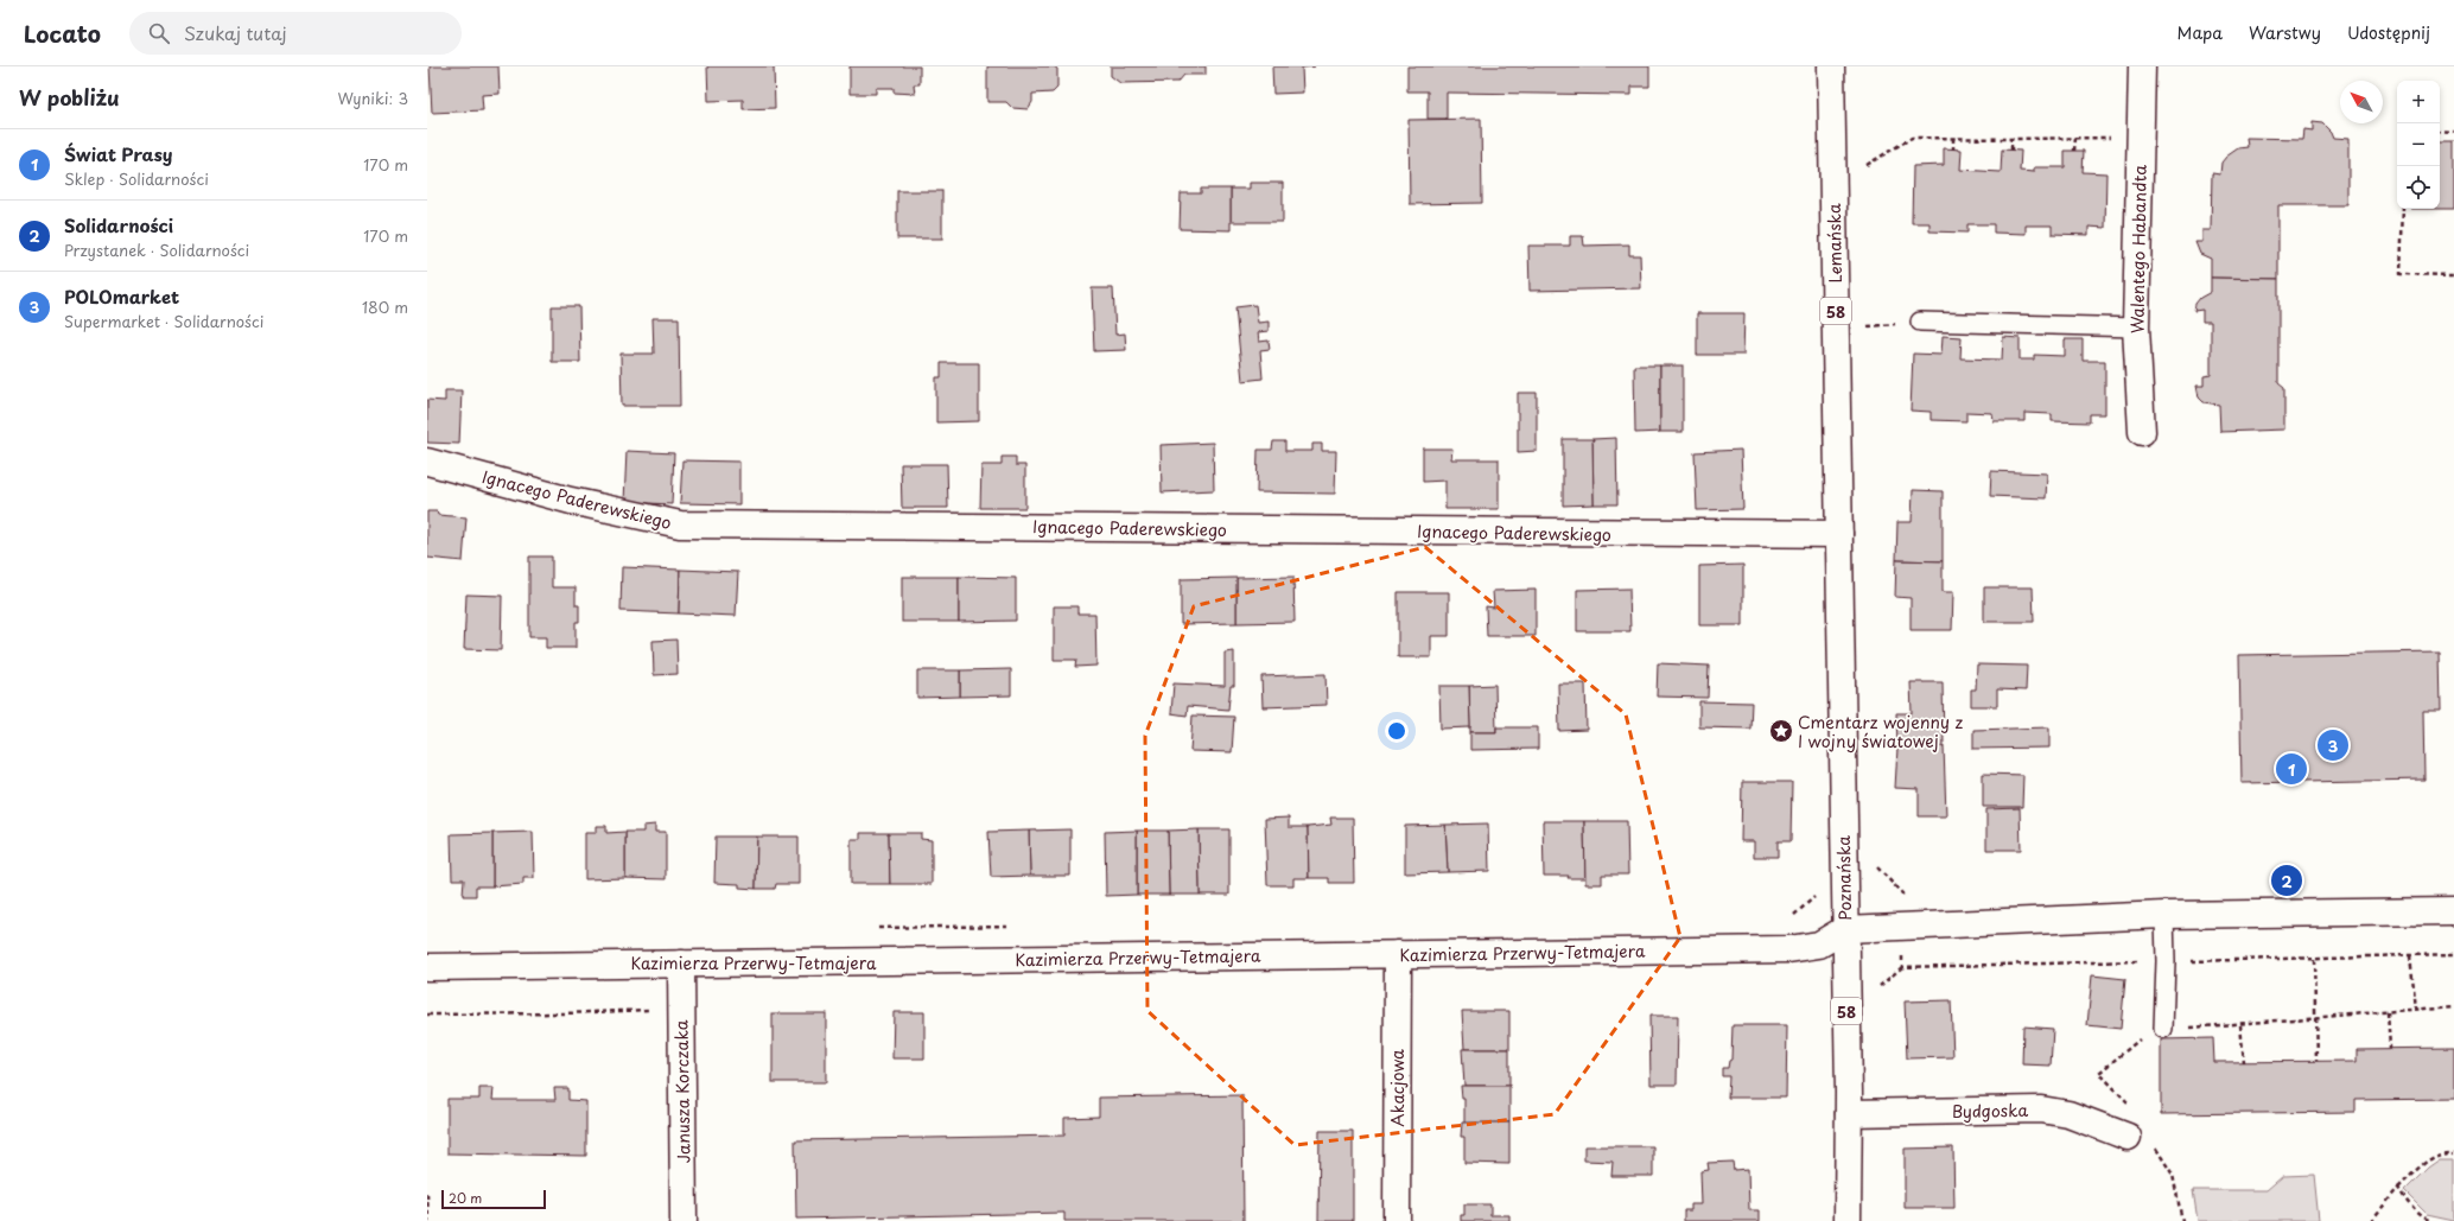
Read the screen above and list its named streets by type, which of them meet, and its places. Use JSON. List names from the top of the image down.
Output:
{
  "streets": {
    "street": [
      "Lemańska",
      "Walentego Habandta",
      "58",
      "Ignacego Paderewskiego",
      "Poznańska",
      "Kazimierza Przerwy-Tetmajera",
      "Akacjowa",
      "Janusza Korczaka",
      "Bydgoska"
    ]
  },
  "crossings": [
    ["Lemańska", "Ignacego Paderewskiego"],
    ["Lemańska", "Poznańska"],
    ["Ignacego Paderewskiego", "Poznańska"],
    ["Poznańska", "Kazimierza Przerwy-Tetmajera"],
    ["Poznańska", "Bydgoska"],
    ["Kazimierza Przerwy-Tetmajera", "Akacjowa"],
    ["Kazimierza Przerwy-Tetmajera", "Janusza Korczaka"]
  ],
  "places": {
    "place": ["Cmentarz wojenny z I wojny światowej"]
  },
  "scale_bar": "20 m",
  "north": "top left",
  "page": {
    "header": "Locato",
    "search": "Szukaj tutaj",
    "nav": ["Mapa", "Warstwy", "Udostępnij"],
    "heading": ["W pobliżu", "Wyniki: 3"],
    "map_buttons": ["+", "−"],
    "list": [
      {
        "mark": "1",
        "name": "Świat Prasy",
        "note": "Sklep · Solidarności",
        "value": "170 m"
      },
      {
        "mark": "2",
        "name": "Solidarności",
        "note": "Przystanek · Solidarności",
        "value": "170 m"
      },
      {
        "mark": "3",
        "name": "POLOmarket",
        "note": "Supermarket · Solidarności",
        "value": "180 m"
      }
    ],
    "pins": ["3", "1", "2"],
    "scale": "20 m"
  }
}
